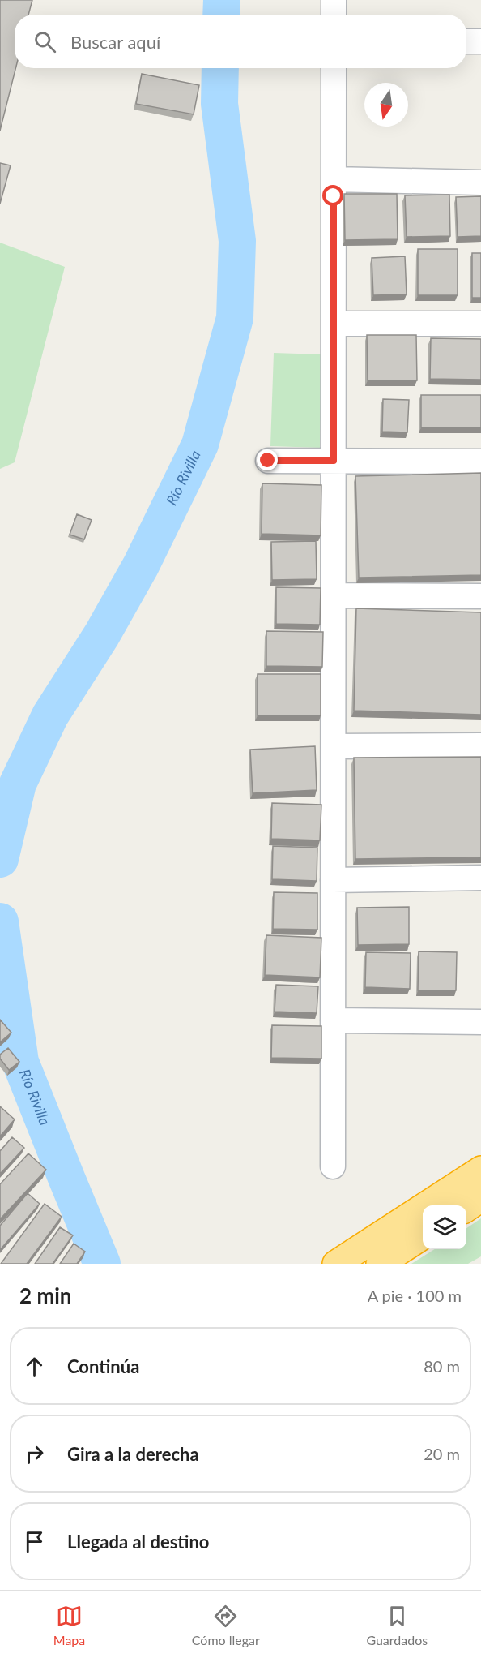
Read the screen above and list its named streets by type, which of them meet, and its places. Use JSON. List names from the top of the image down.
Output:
{
  "water": ["Río Rivilla"],
  "north": "bottom",
  "page": {
    "search": "Buscar aquí",
    "heading": ["2 min", "A pie · 100 m"],
    "list": [
      ["Continúa", "80 m"],
      ["Gira a la derecha", "20 m"],
      "Llegada al destino"
    ],
    "nav": ["Mapa", "Cómo llegar", "Guardados"]
  }
}
